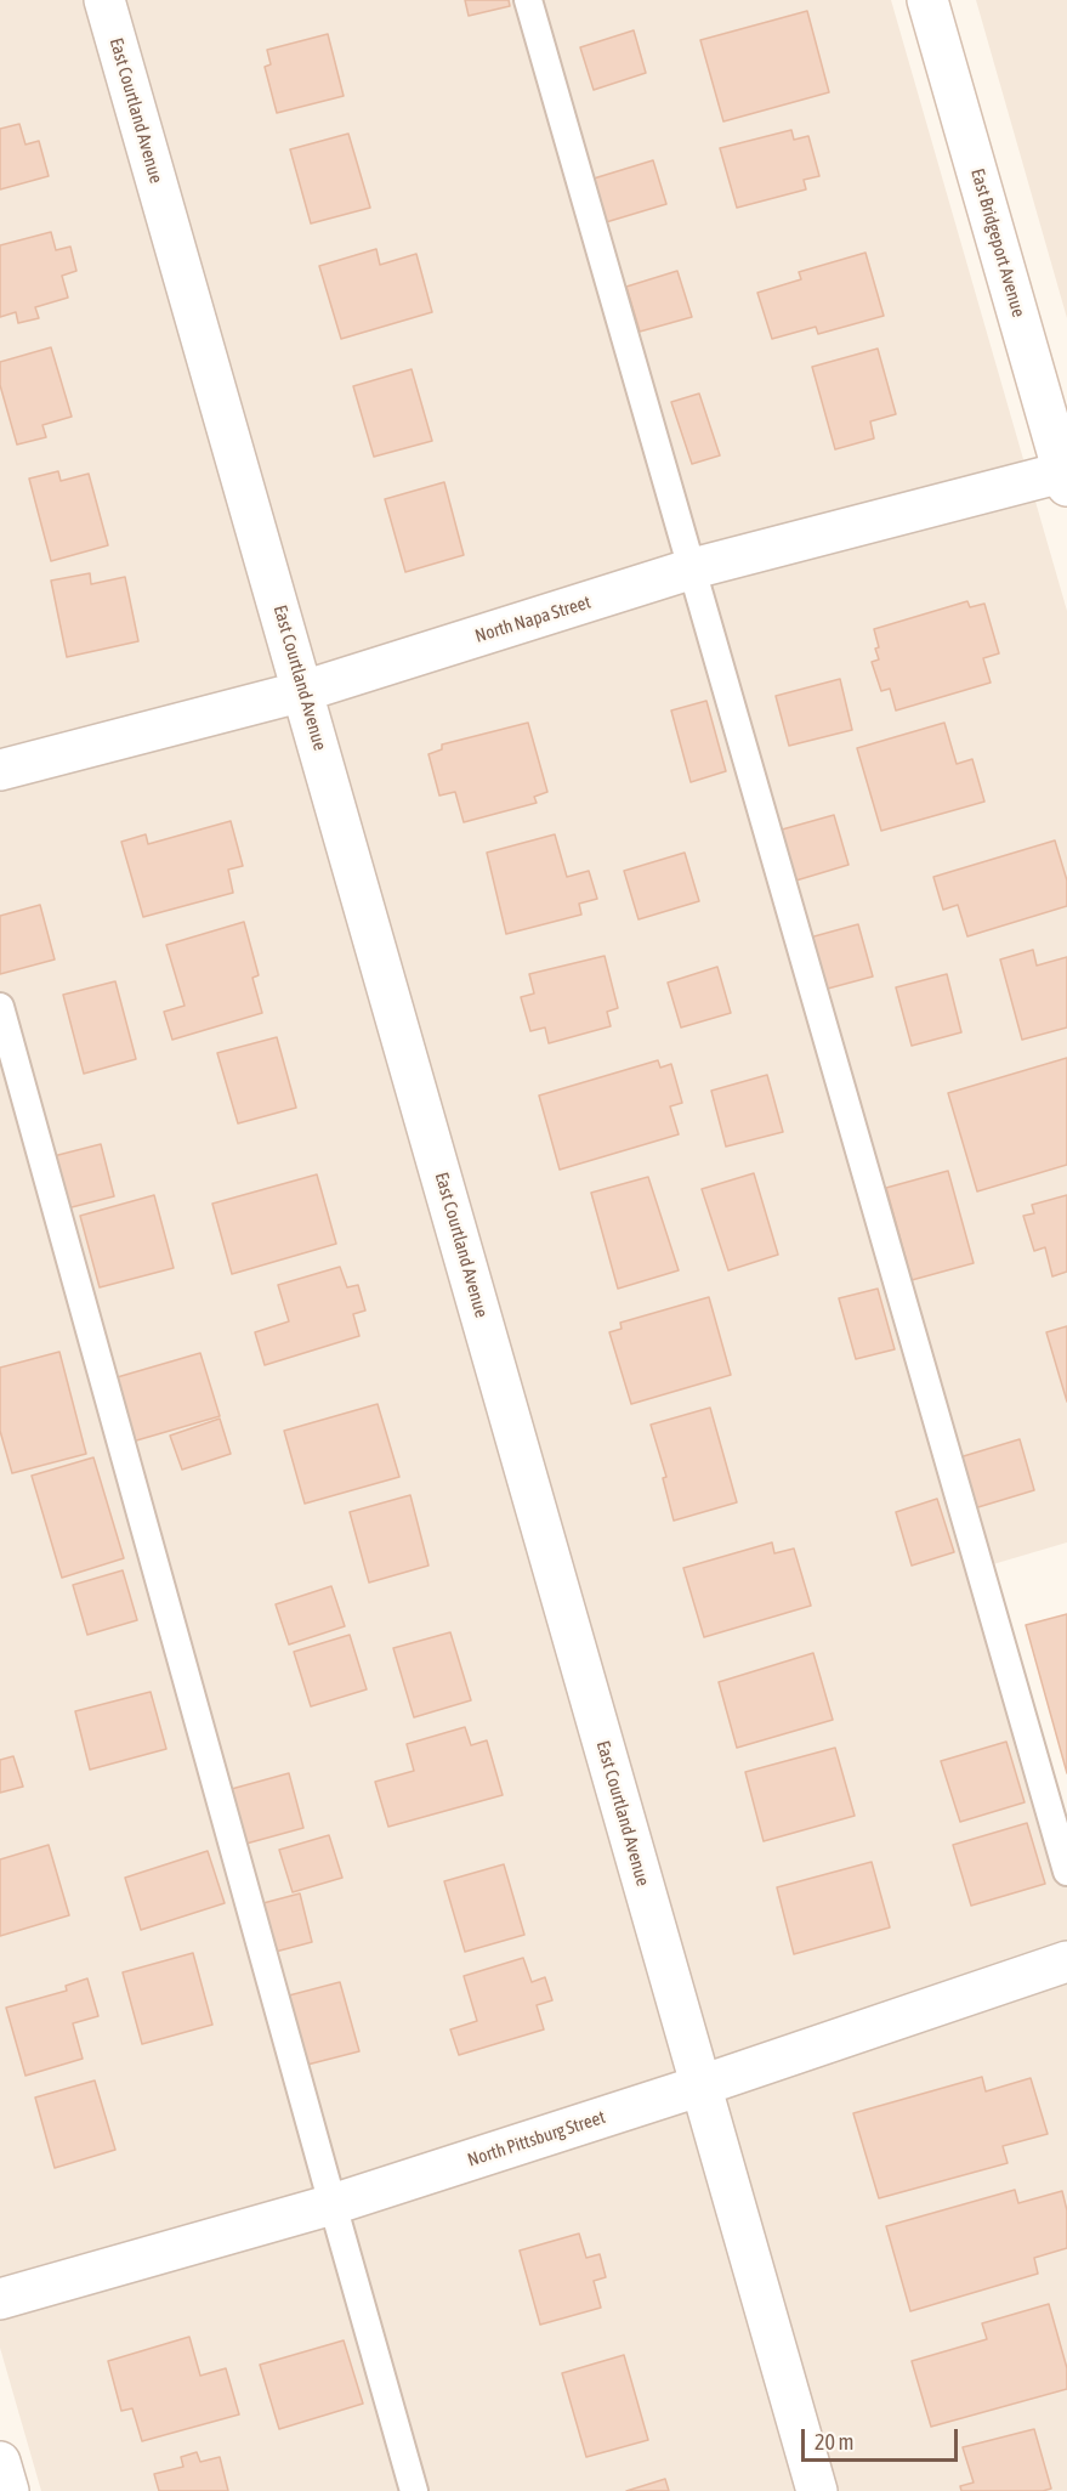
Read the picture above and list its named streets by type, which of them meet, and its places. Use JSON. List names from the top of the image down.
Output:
{
  "streets": {
    "street": [
      "East Courtland Avenue",
      "East Bridgeport Avenue",
      "North Napa Street",
      "North Pittsburg Street"
    ]
  },
  "crossings": [
    ["East Courtland Avenue", "North Napa Street"],
    ["East Courtland Avenue", "North Pittsburg Street"],
    ["East Bridgeport Avenue", "North Napa Street"]
  ],
  "scale_bar": "20 m"
}
